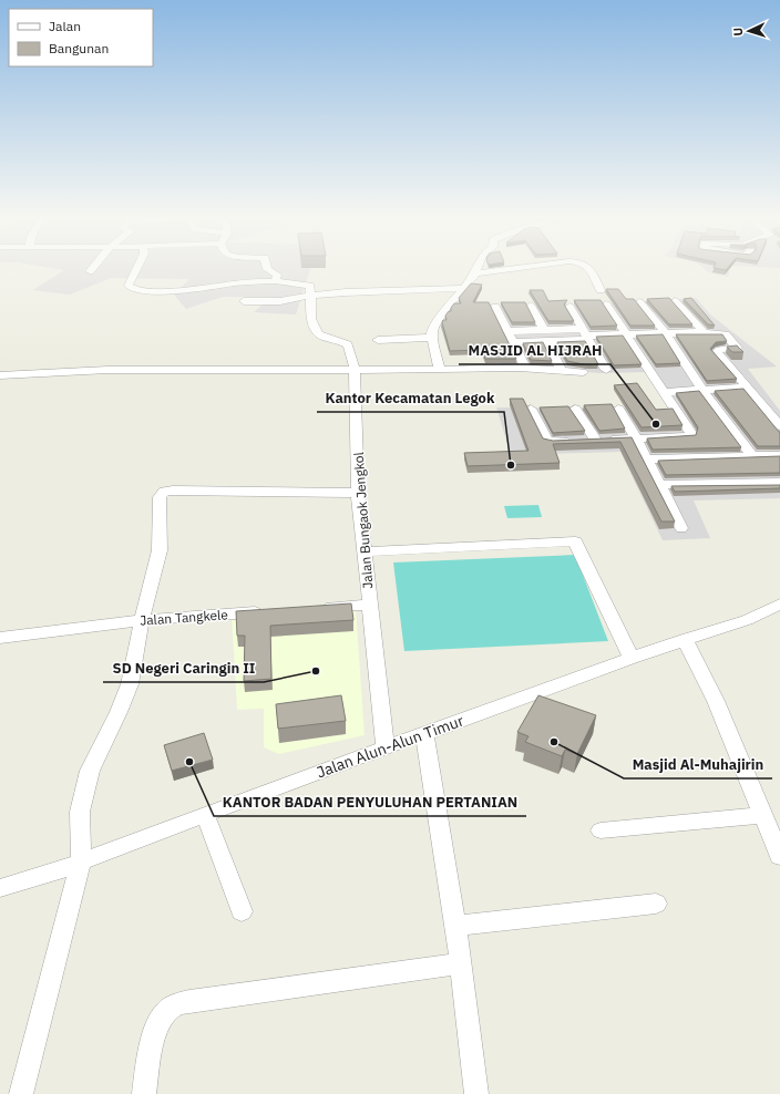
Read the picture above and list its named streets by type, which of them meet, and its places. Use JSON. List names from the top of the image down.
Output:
{
  "streets": {
    "street": ["Jalan Bungaok Jengkol", "Jalan Tangkele", "Jalan Alun-Alun Timur"]
  },
  "crossings": [
    ["Jalan Bungaok Jengkol", "Jalan Alun-Alun Timur"]
  ],
  "places": [
    "MASJID AL HIJRAH",
    "Kantor Kecamatan Legok",
    "SD Negeri Caringin II",
    "Masjid Al-Muhajirin",
    "KANTOR BADAN PENYULUHAN PERTANIAN"
  ],
  "legend": ["Jalan", "Bangunan"],
  "north": "left"
}
